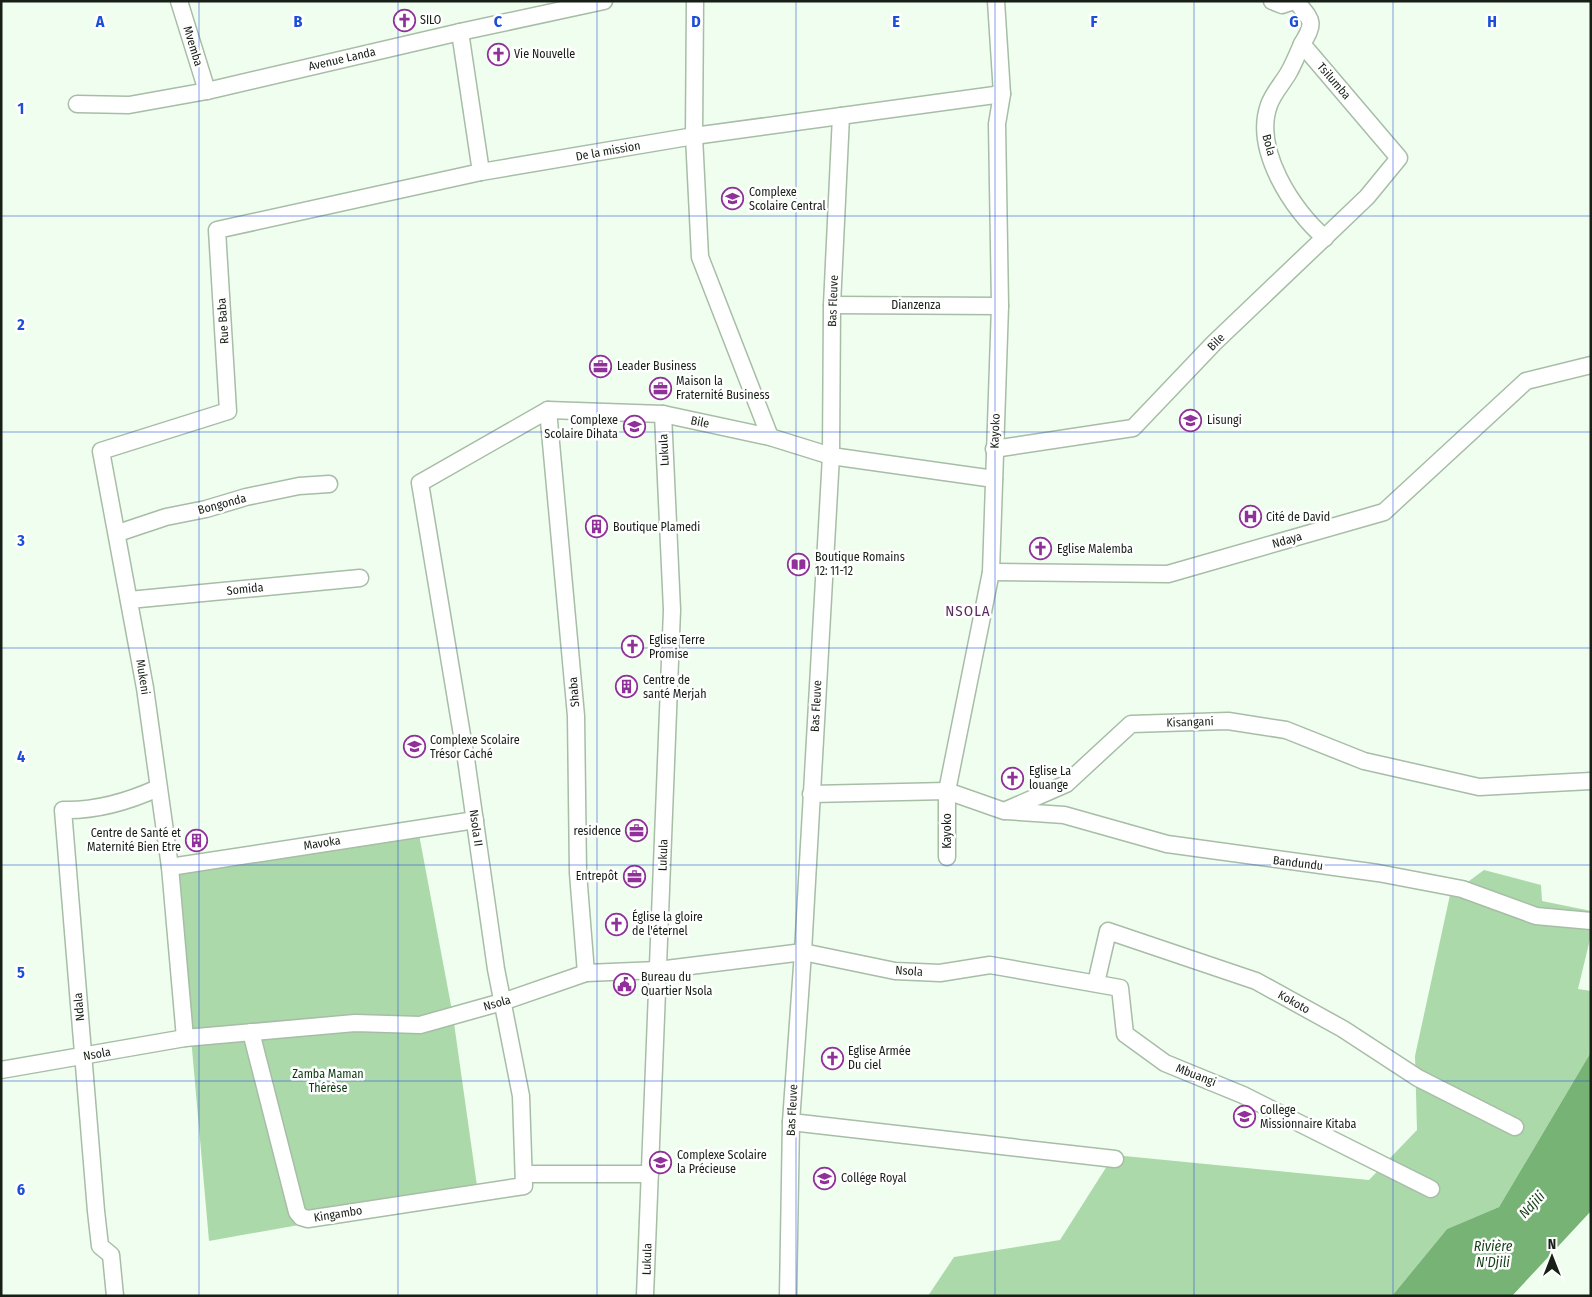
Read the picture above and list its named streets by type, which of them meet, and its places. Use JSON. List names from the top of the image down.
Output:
{
  "streets": {
    "street": [
      "Mvemba",
      "Avenue Landa",
      "Tsilumba",
      "Bola",
      "De la mission",
      "Bas Fleuve",
      "Dianzenza",
      "Rue Baba",
      "Bile",
      "Kayoko",
      "Lukula",
      "Bongonda",
      "Ndaya",
      "Somida",
      "Mukeni",
      "Shaba",
      "Kisangani",
      "Nsola II",
      "Mavoka",
      "Bandundu",
      "Nsola",
      "Kokoto",
      "Ndala",
      "Mbuangi",
      "Kingambo"
    ]
  },
  "crossings": [
    ["Mvemba", "Avenue Landa"],
    ["Tsilumba", "Bola"],
    ["Tsilumba", "Bile"],
    ["Bola", "Bile"],
    ["De la mission", "Bas Fleuve"],
    ["De la mission", "Rue Baba"],
    ["De la mission", "Kayoko"],
    ["Bas Fleuve", "Dianzenza"],
    ["Bas Fleuve", "Bile"],
    ["Bas Fleuve", "Nsola"],
    ["Dianzenza", "Kayoko"],
    ["Rue Baba", "Mukeni"],
    ["Bile", "Kayoko"],
    ["Bile", "Lukula"],
    ["Bile", "Shaba"],
    ["Bile", "Nsola II"],
    ["Kayoko", "Ndaya"],
    ["Lukula", "Nsola"],
    ["Bongonda", "Mukeni"],
    ["Somida", "Mukeni"],
    ["Mukeni", "Mavoka"],
    ["Mukeni", "Nsola"],
    ["Mukeni", "Ndala"],
    ["Shaba", "Nsola II"],
    ["Shaba", "Nsola"],
    ["Kisangani", "Bandundu"],
    ["Nsola II", "Mavoka"],
    ["Nsola II", "Nsola"],
    ["Nsola II", "Kingambo"],
    ["Nsola", "Ndala"],
    ["Nsola", "Mbuangi"],
    ["Nsola", "Kingambo"],
    ["Kokoto", "Mbuangi"]
  ],
  "districts": ["NSOLA"],
  "water": ["Ndjili", "Rivière N'Djili"],
  "parks": ["Zamba Maman Thérèse"],
  "places": {
    "church": [
      "SILO",
      "Vie Nouvelle",
      "Eglise Malemba",
      "Eglise Terre Promise",
      "Eglise La louange",
      "Église la gloire de l'éternel",
      "Eglise Armée Du ciel"
    ],
    "school or university": [
      "Complexe Scolaire Central",
      "Lisungi",
      "Complexe Scolaire Dihata",
      "Complexe Scolaire Trésor Caché",
      "College Missionnaire Kitaba",
      "Complexe Scolaire la Précieuse",
      "Collége Royal"
    ],
    "office": [
      "Leader Business",
      "Maison la Fraternité Business",
      "residence",
      "Entrepôt"
    ],
    "hospital": ["Cité de David"],
    "building": ["Boutique Plamedi", "Centre de santé Merjah", "Centre de Santé et Maternité Bien Etre"],
    "library": ["Boutique Romains 12: 11-12"],
    "public building": ["Bureau du Quartier Nsola"]
  },
  "north": "top",
  "grid": {
    "columns": [
      "A",
      "B",
      "C",
      "D",
      "E",
      "F",
      "G",
      "H"
    ],
    "rows": [
      "1",
      "2",
      "3",
      "4",
      "5",
      "6"
    ]
  }
}
